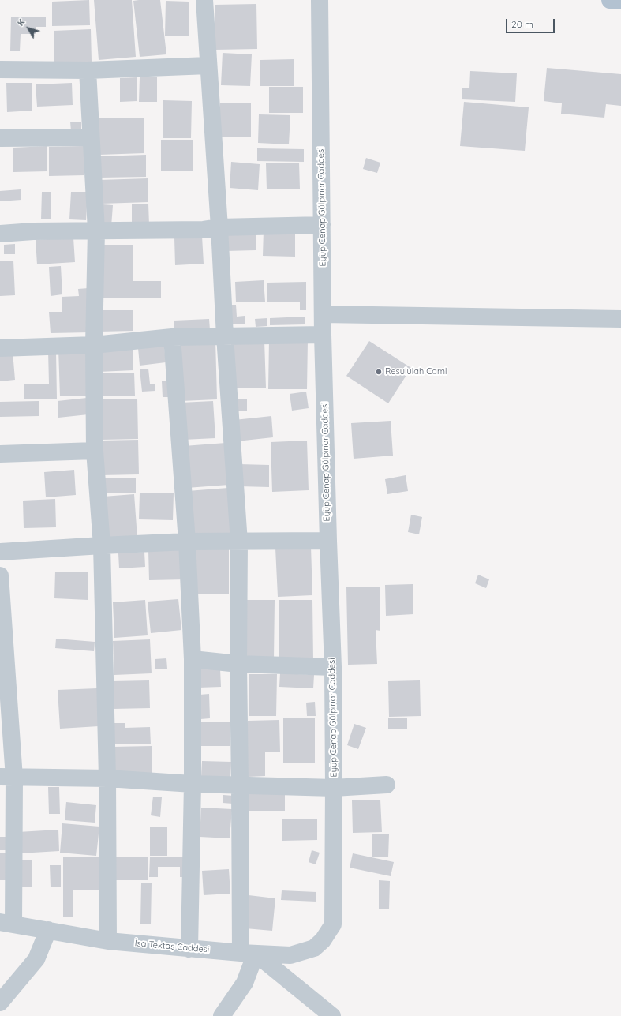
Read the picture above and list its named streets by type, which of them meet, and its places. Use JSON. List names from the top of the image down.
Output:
{
  "streets": {
    "street": ["Eyüp Cenap Gülpınar Caddesi", "İsa Tektaş Caddesi"]
  },
  "crossings": [
    ["Eyüp Cenap Gülpınar Caddesi", "İsa Tektaş Caddesi"]
  ],
  "places": ["Resululah Cami"],
  "scale_bar": "20 m",
  "north": "top left"
}
